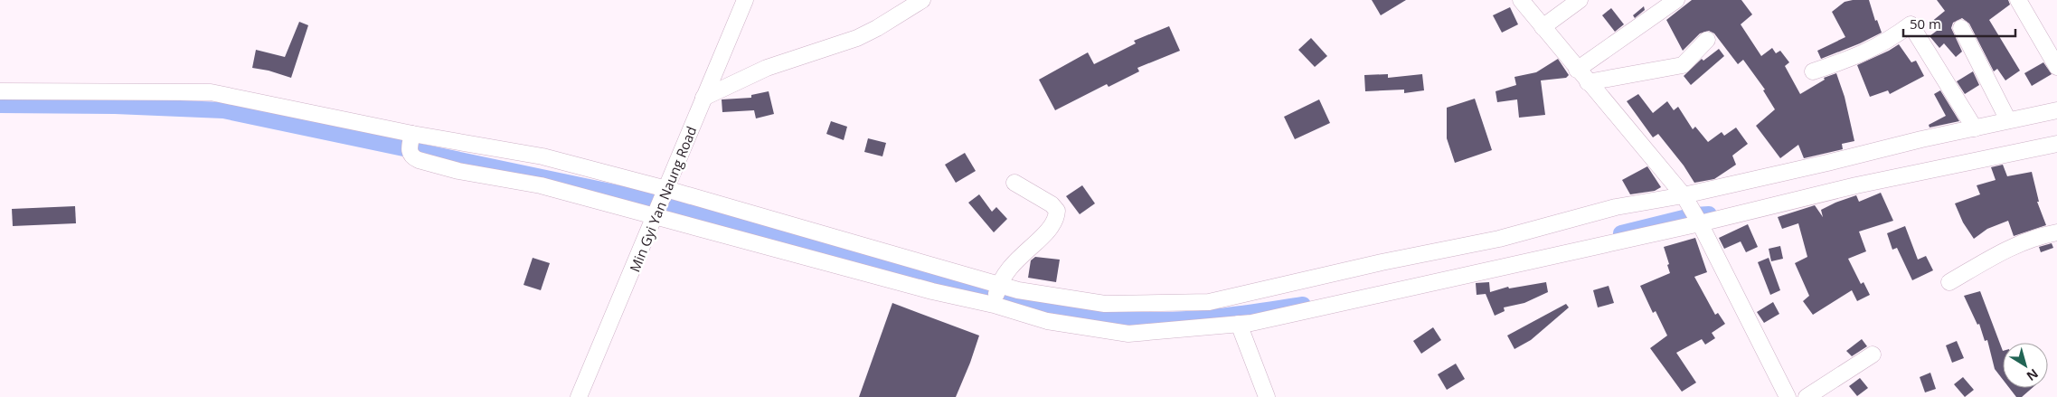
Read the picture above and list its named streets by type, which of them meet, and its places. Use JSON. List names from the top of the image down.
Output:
{
  "streets": {
    "street": ["Min Gyi Yan Naung Road"]
  },
  "scale_bar": "50 m",
  "north": "bottom right"
}
